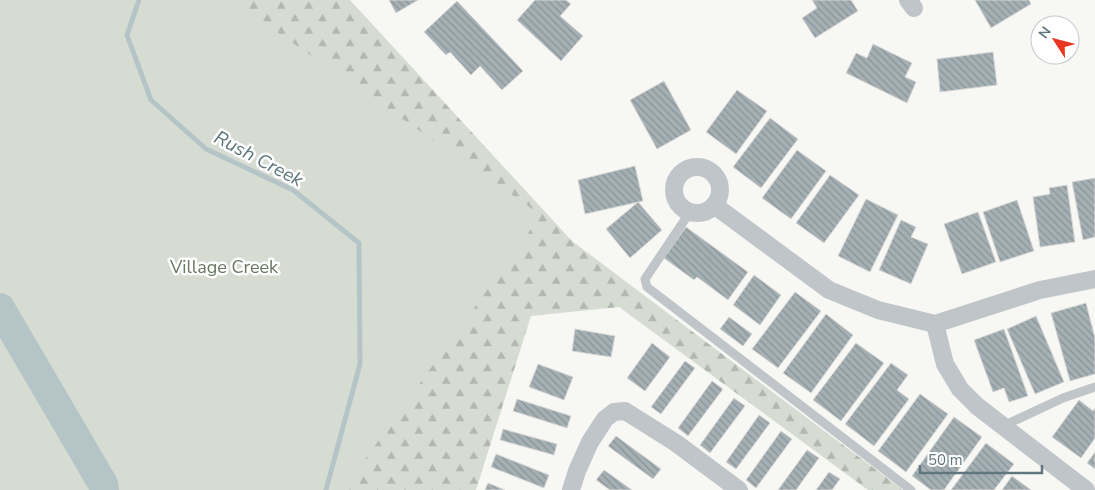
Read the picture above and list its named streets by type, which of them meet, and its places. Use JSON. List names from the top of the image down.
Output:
{
  "water": ["Rush Creek"],
  "parks": ["Village Creek"],
  "scale_bar": "50 m",
  "north": "top left"
}
